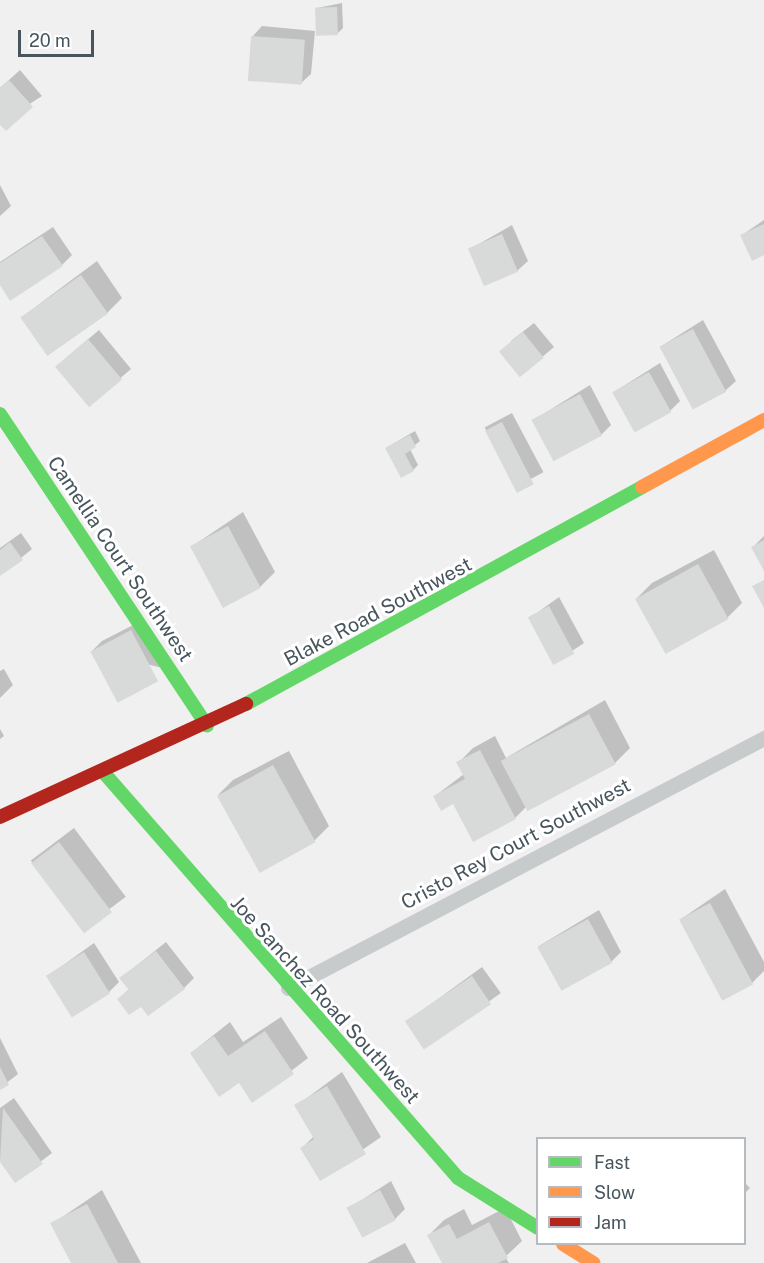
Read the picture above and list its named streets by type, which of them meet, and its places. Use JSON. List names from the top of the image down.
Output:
{
  "streets": {
    "street": ["Camellia Court Southwest", "Blake Road Southwest", "Joe Sanchez Road Southwest"],
    "lane": ["Cristo Rey Court Southwest"]
  },
  "crossings": [
    ["Camellia Court Southwest", "Blake Road Southwest"],
    ["Blake Road Southwest", "Joe Sanchez Road Southwest"],
    ["Cristo Rey Court Southwest", "Joe Sanchez Road Southwest"]
  ],
  "legend": ["Fast", "Slow", "Jam"],
  "scale_bar": "20 m"
}
